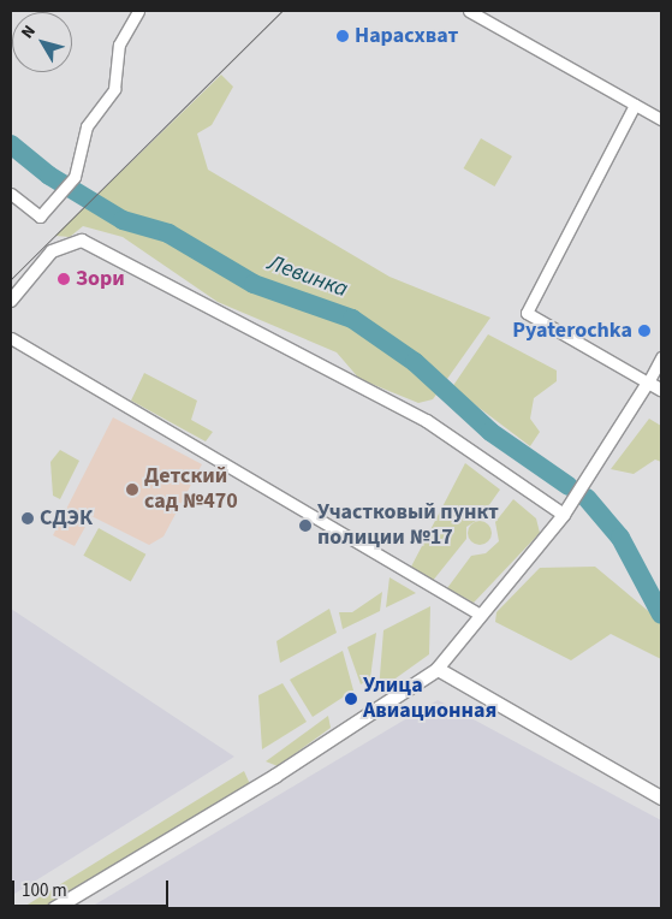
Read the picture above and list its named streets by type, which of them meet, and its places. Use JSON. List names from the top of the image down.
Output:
{
  "water": ["Левинка"],
  "places": [
    "Нарасхват",
    "Зори",
    "Pyaterochka",
    "Детский сад №470",
    "СДЭК",
    "Участковый пункт полиции №17",
    "Улица Авиационная"
  ],
  "scale_bar": "100 m",
  "north": "top left"
}
